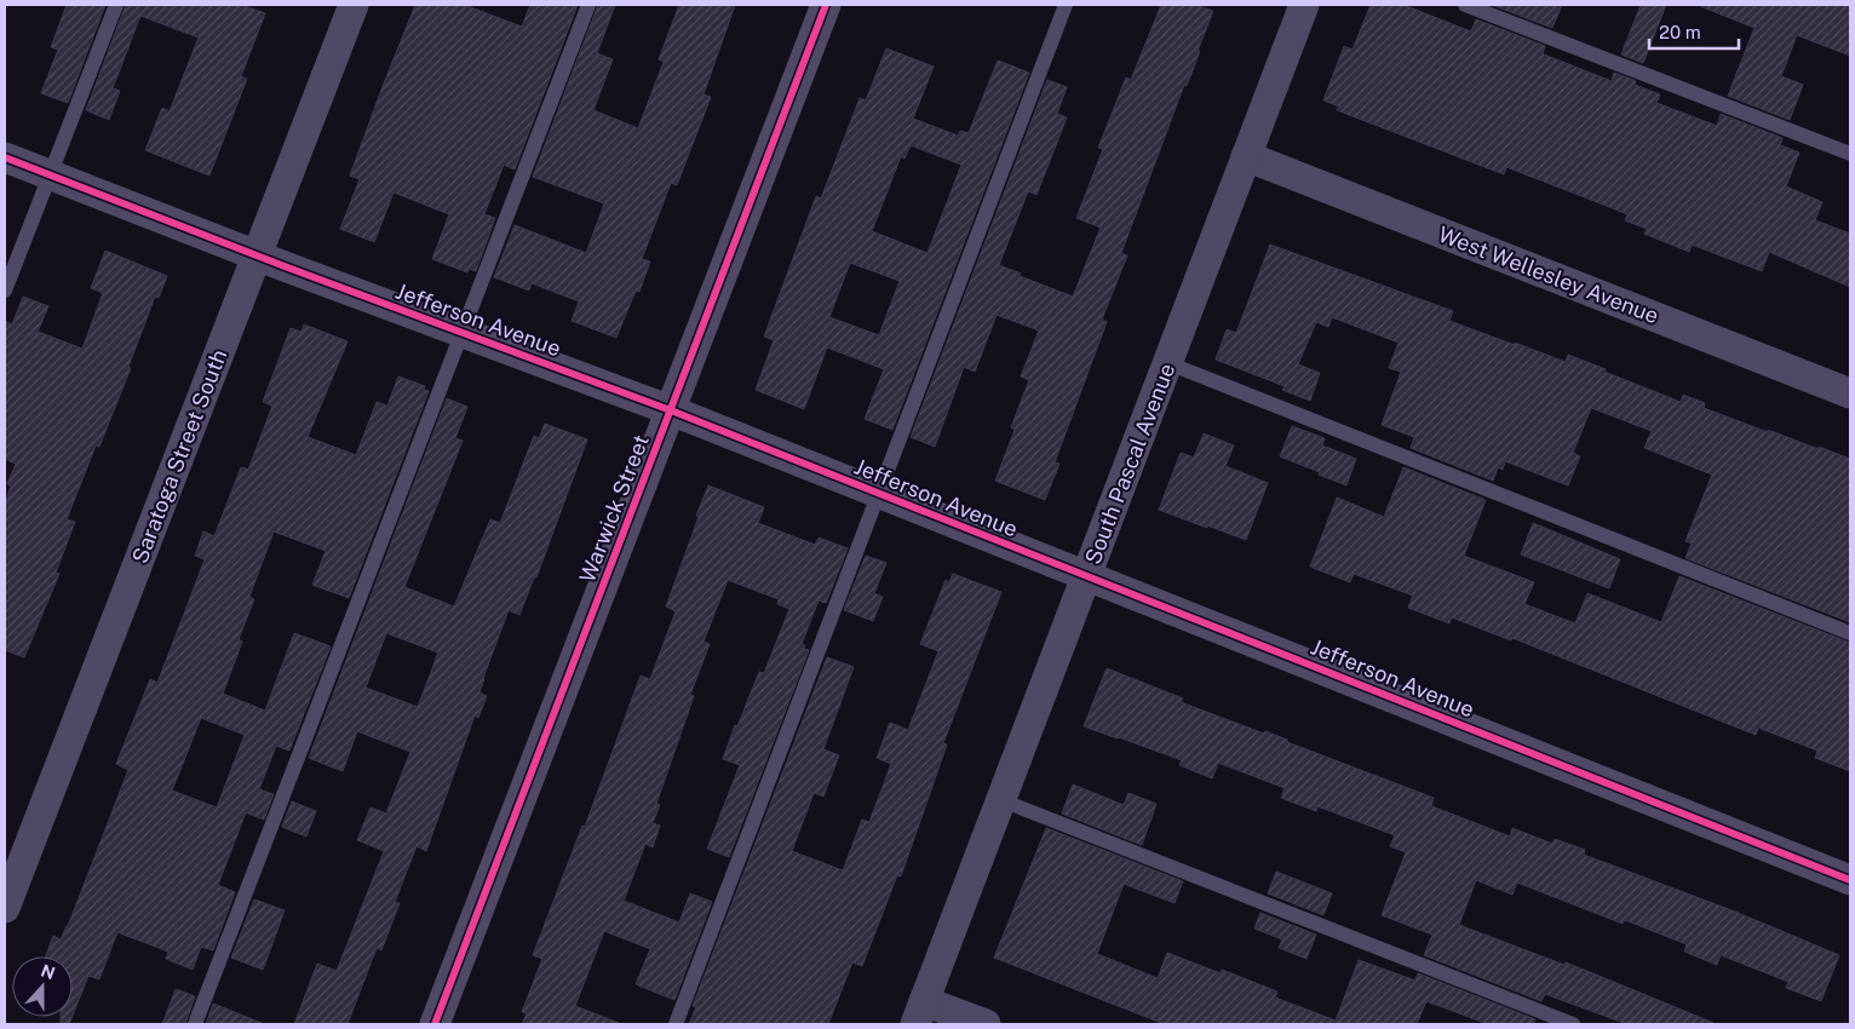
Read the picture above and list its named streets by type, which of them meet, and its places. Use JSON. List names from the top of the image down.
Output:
{
  "streets": {
    "street": [
      "West Wellesley Avenue",
      "Jefferson Avenue",
      "Saratoga Street South",
      "South Pascal Avenue",
      "Warwick Street"
    ]
  },
  "crossings": [
    ["West Wellesley Avenue", "South Pascal Avenue"],
    ["Jefferson Avenue", "Saratoga Street South"],
    ["Jefferson Avenue", "South Pascal Avenue"],
    ["Jefferson Avenue", "Warwick Street"]
  ],
  "scale_bar": "20 m",
  "north": "top"
}
